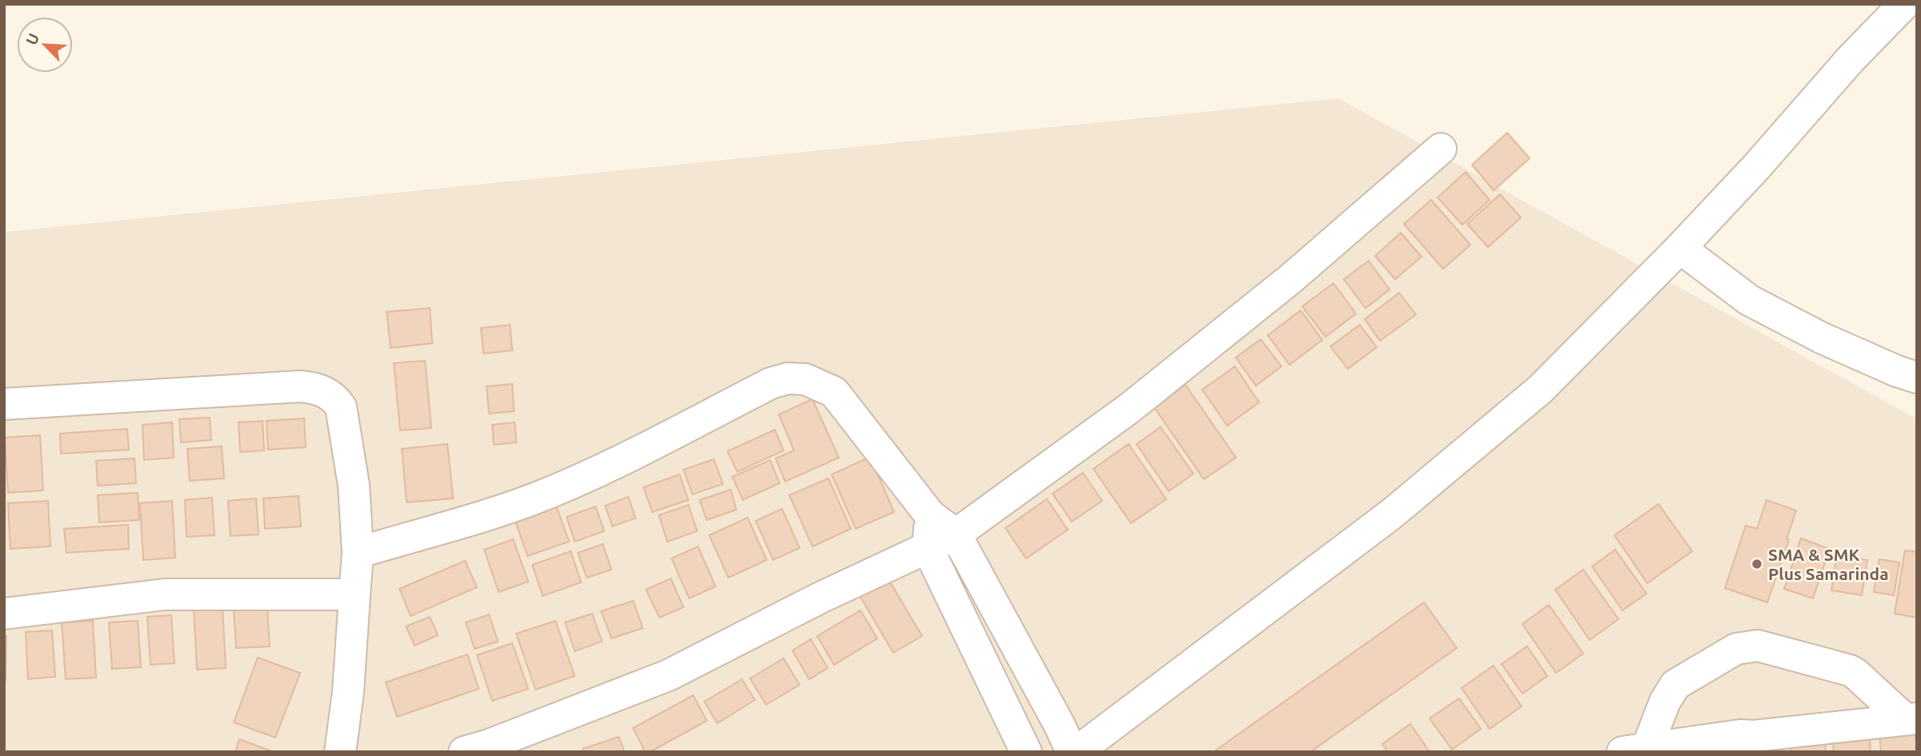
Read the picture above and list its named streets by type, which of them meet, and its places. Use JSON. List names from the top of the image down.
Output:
{
  "places": ["SMA & SMK Plus Samarinda"],
  "north": "top left"
}
